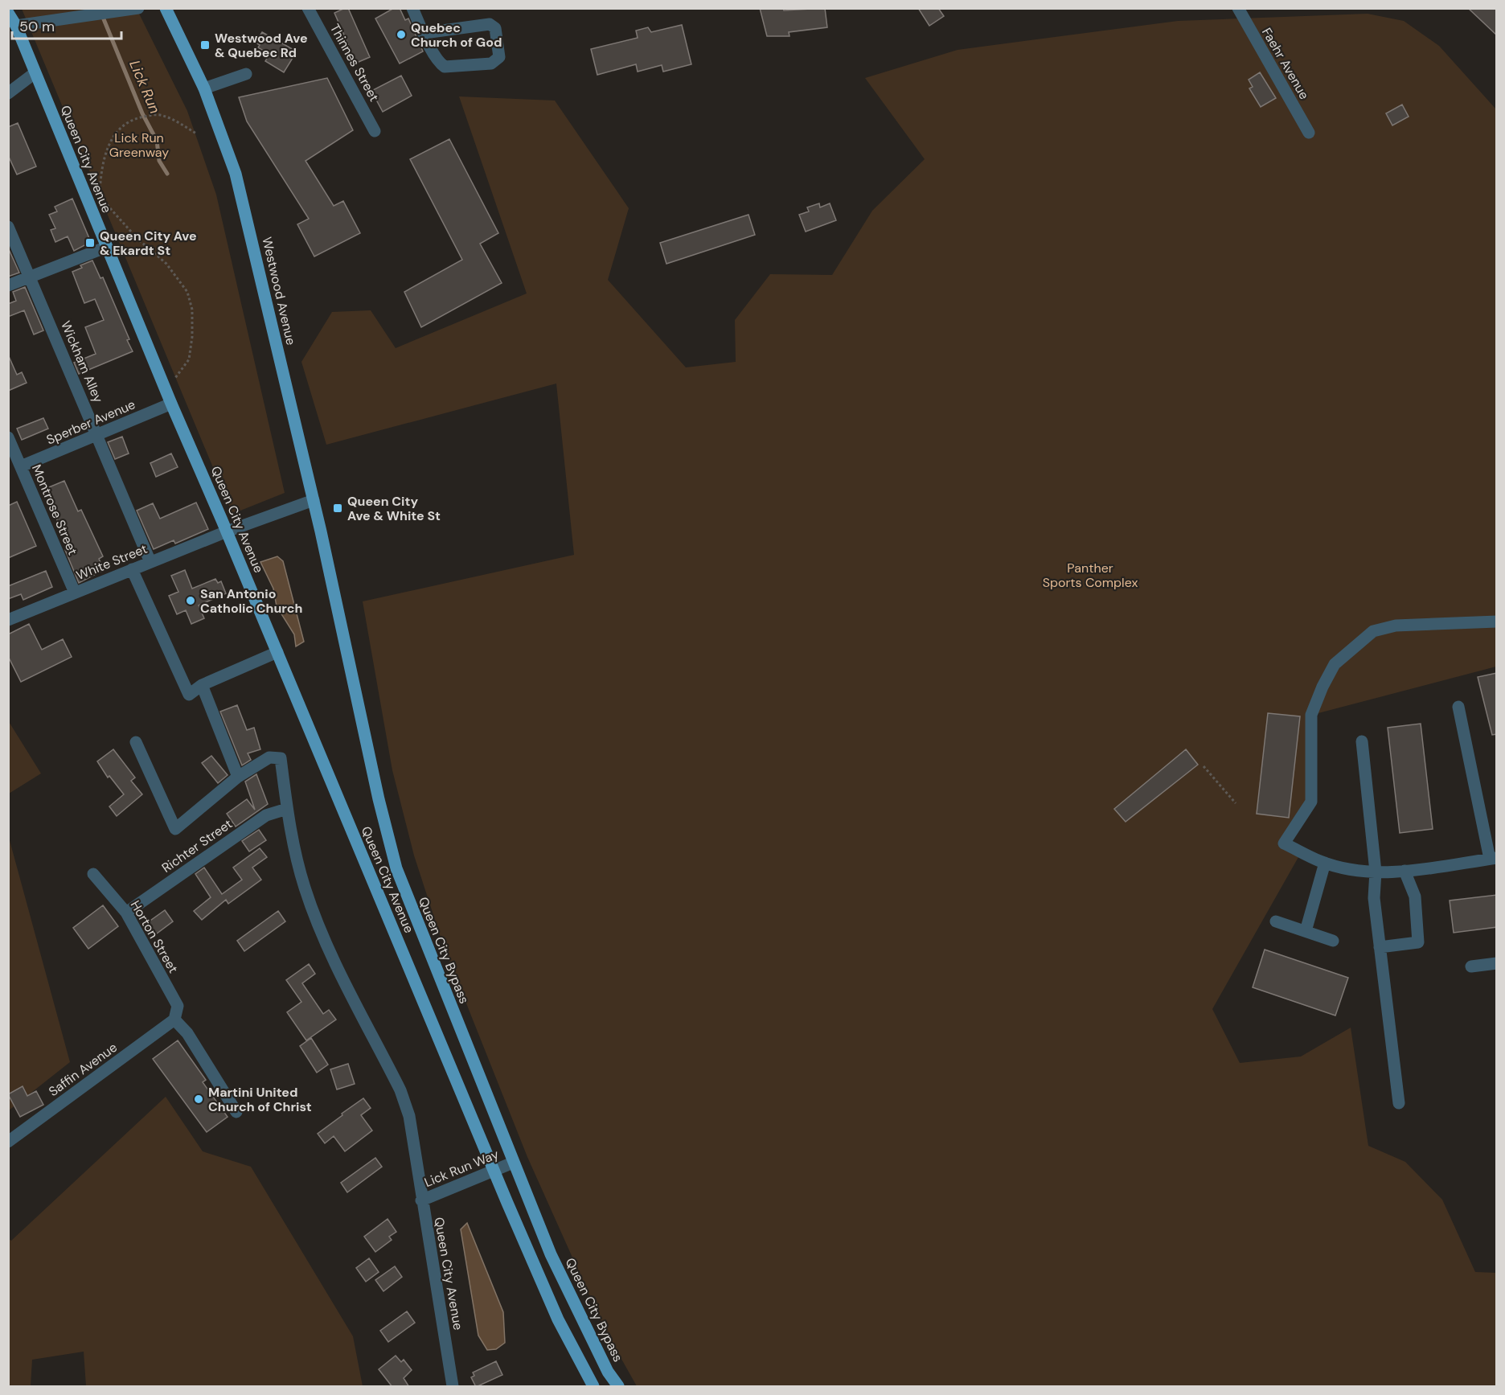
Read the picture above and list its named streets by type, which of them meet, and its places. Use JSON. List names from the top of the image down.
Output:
{
  "streets": {
    "main road": ["Queen City Avenue", "Westwood Avenue", "Queen City Bypass"],
    "street": [
      "Thinnes Street",
      "Faehr Avenue",
      "Wickham Alley",
      "Sperber Avenue",
      "Montrose Street",
      "White Street",
      "Richter Street",
      "Horton Street",
      "Saffin Avenue",
      "Lick Run Way"
    ]
  },
  "crossings": [
    ["Queen City Avenue", "Sperber Avenue"],
    ["Queen City Avenue", "White Street"],
    ["Queen City Avenue", "Richter Street"],
    ["Queen City Avenue", "Lick Run Way"],
    ["Westwood Avenue", "Queen City Bypass"],
    ["Wickham Alley", "Sperber Avenue"],
    ["Wickham Alley", "White Street"],
    ["Sperber Avenue", "Montrose Street"],
    ["Montrose Street", "White Street"],
    ["Richter Street", "Horton Street"],
    ["Horton Street", "Saffin Avenue"],
    ["Queen City Bypass", "Lick Run Way"]
  ],
  "water": ["Lick Run"],
  "parks": ["Lick Run Greenway", "Panther Sports Complex"],
  "places": {
    "other": ["Quebec Church of God", "San Antonio Catholic Church", "Martini United Church of Christ"],
    "transit": ["Westwood Ave & Quebec Rd", "Queen City Ave & Ekardt St", "Queen City Ave & White St"]
  },
  "scale_bar": "50 m"
}
